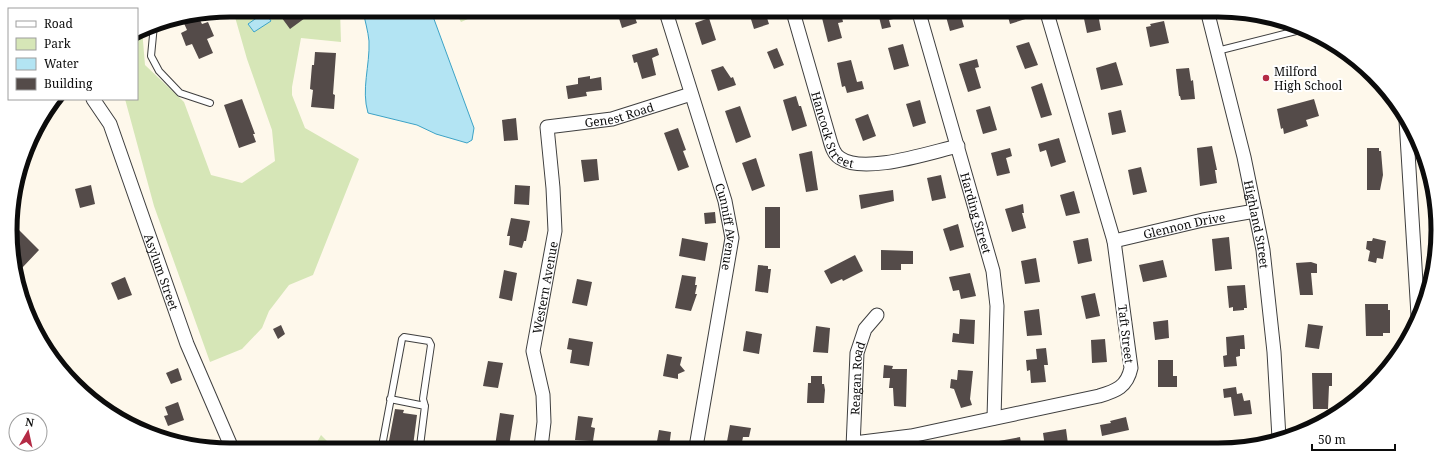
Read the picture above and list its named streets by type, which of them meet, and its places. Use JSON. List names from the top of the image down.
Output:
{
  "streets": {
    "street": [
      "Genest Road",
      "Hancock Street",
      "Harding Street",
      "Highland Street",
      "Glennon Drive",
      "Cunniff Avenue",
      "Asylum Street",
      "Western Avenue",
      "Taft Street",
      "Reagan Road"
    ]
  },
  "crossings": [
    ["Genest Road", "Cunniff Avenue"],
    ["Genest Road", "Western Avenue"],
    ["Hancock Street", "Harding Street"],
    ["Harding Street", "Taft Street"],
    ["Highland Street", "Glennon Drive"],
    ["Glennon Drive", "Taft Street"]
  ],
  "places": ["Milford High School"],
  "legend": [
    "Road",
    "Park",
    "Water",
    "Building"
  ],
  "scale_bar": "50 m",
  "north": "top"
}
